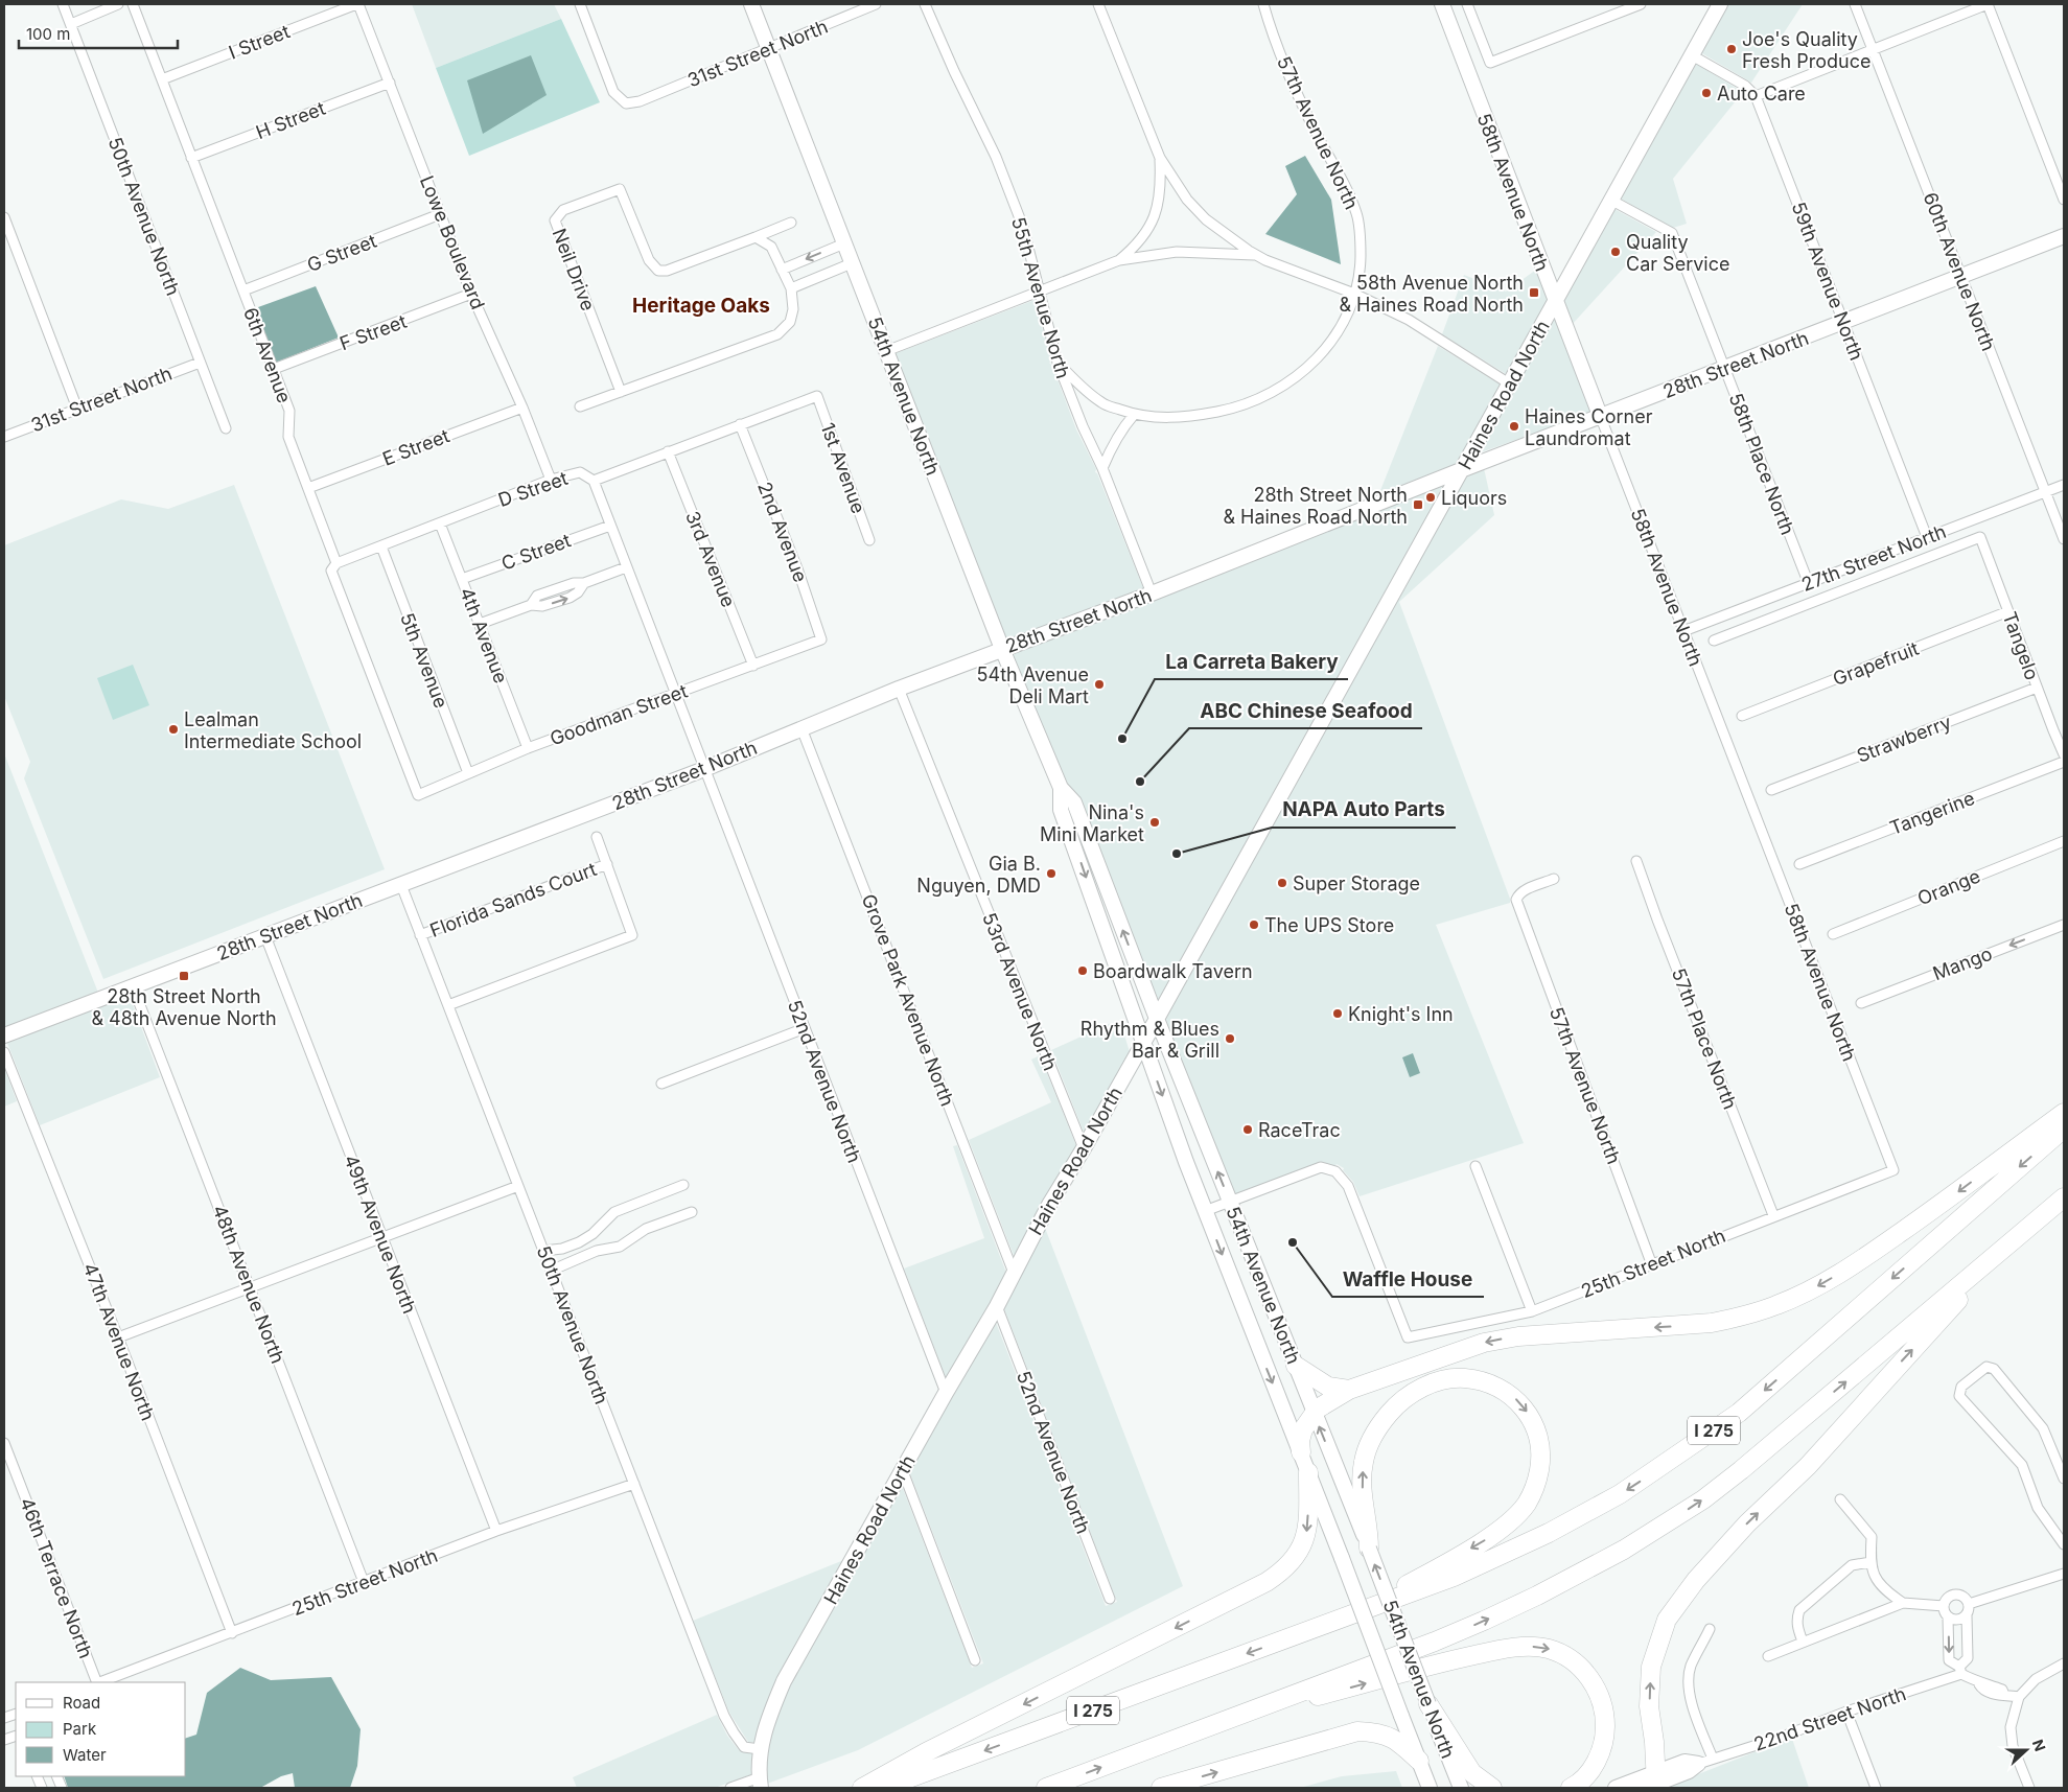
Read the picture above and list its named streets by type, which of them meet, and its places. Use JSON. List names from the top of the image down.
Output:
{
  "streets": {
    "highway": ["I 275"],
    "street": [
      "I Street",
      "31st Street North",
      "H Street",
      "57th Avenue North",
      "58th Avenue North",
      "50th Avenue North",
      "Lowe Boulevard",
      "G Street",
      "Neil Drive",
      "60th Avenue North",
      "59th Avenue North",
      "55th Avenue North",
      "F Street",
      "6th Avenue",
      "28th Street North",
      "Haines Road North",
      "54th Avenue North",
      "E Street",
      "58th Place North",
      "1st Avenue",
      "D Street",
      "2nd Avenue",
      "C Street",
      "27th Street North",
      "3rd Avenue",
      "4th Avenue",
      "Tangelo",
      "5th Avenue",
      "Grapefruit",
      "Goodman Street",
      "Strawberry",
      "Tangerine",
      "Orange",
      "Florida Sands Court",
      "Mango",
      "53rd Avenue North",
      "Grove Park Avenue North",
      "57th Place North",
      "52nd Avenue North",
      "49th Avenue North",
      "25th Street North",
      "48th Avenue North",
      "47th Avenue North",
      "46th Terrace North",
      "22nd Street North"
    ]
  },
  "crossings": [
    ["I Street", "Lowe Boulevard"],
    ["I Street", "6th Avenue"],
    ["31st Street North", "50th Avenue North"],
    ["31st Street North", "54th Avenue North"],
    ["H Street", "Lowe Boulevard"],
    ["H Street", "6th Avenue"],
    ["57th Avenue North", "55th Avenue North"],
    ["57th Avenue North", "25th Street North"],
    ["58th Avenue North", "28th Street North"],
    ["58th Avenue North", "Haines Road North"],
    ["58th Avenue North", "27th Street North"],
    ["58th Avenue North", "25th Street North"],
    ["50th Avenue North", "28th Street North"],
    ["50th Avenue North", "Haines Road North"],
    ["50th Avenue North", "Florida Sands Court"],
    ["50th Avenue North", "25th Street North"],
    ["Lowe Boulevard", "G Street"],
    ["Lowe Boulevard", "F Street"],
    ["Lowe Boulevard", "E Street"],
    ["Lowe Boulevard", "D Street"],
    ["G Street", "6th Avenue"],
    ["60th Avenue North", "28th Street North"],
    ["60th Avenue North", "27th Street North"],
    ["59th Avenue North", "28th Street North"],
    ["59th Avenue North", "27th Street North"],
    ["55th Avenue North", "28th Street North"],
    ["F Street", "6th Avenue"],
    ["6th Avenue", "E Street"],
    ["6th Avenue", "D Street"],
    ["6th Avenue", "Goodman Street"],
    ["28th Street North", "Haines Road North"],
    ["28th Street North", "54th Avenue North"],
    ["28th Street North", "58th Place North"],
    ["28th Street North", "53rd Avenue North"],
    ["28th Street North", "Grove Park Avenue North"],
    ["28th Street North", "52nd Avenue North"],
    ["28th Street North", "49th Avenue North"],
    ["28th Street North", "48th Avenue North"],
    ["Haines Road North", "54th Avenue North"],
    ["Haines Road North", "58th Place North"],
    ["Haines Road North", "53rd Avenue North"],
    ["Haines Road North", "Grove Park Avenue North"],
    ["Haines Road North", "52nd Avenue North"],
    ["54th Avenue North", "25th Street North"],
    ["58th Place North", "27th Street North"],
    ["1st Avenue", "D Street"],
    ["D Street", "2nd Avenue"],
    ["D Street", "3rd Avenue"],
    ["D Street", "4th Avenue"],
    ["D Street", "5th Avenue"],
    ["2nd Avenue", "Goodman Street"],
    ["C Street", "4th Avenue"],
    ["3rd Avenue", "Goodman Street"],
    ["4th Avenue", "Goodman Street"],
    ["Tangelo", "Grapefruit"],
    ["Tangelo", "Strawberry"],
    ["5th Avenue", "Goodman Street"],
    ["57th Place North", "25th Street North"],
    ["49th Avenue North", "25th Street North"],
    ["25th Street North", "48th Avenue North"],
    ["25th Street North", "47th Avenue North"]
  ],
  "one_way": ["Mango"],
  "districts": ["Heritage Oaks"],
  "places": {
    "other": [
      "Joe's Quality Fresh Produce",
      "Auto Care",
      "Quality Car Service",
      "Haines Corner Laundromat",
      "Liquors",
      "54th Avenue Deli Mart",
      "Lealman Intermediate School",
      "La Carreta Bakery",
      "ABC Chinese Seafood",
      "Nina's Mini Market",
      "NAPA Auto Parts",
      "Gia B. Nguyen, DMD",
      "Super Storage",
      "The UPS Store",
      "Boardwalk Tavern",
      "Knight's Inn",
      "Rhythm & Blues Bar & Grill",
      "RaceTrac",
      "Waffle House"
    ],
    "transit": ["58th Avenue North & Haines Road North", "28th Street North & Haines Road North", "28th Street North & 48th Avenue North"]
  },
  "legend": ["Road", "Park", "Water"],
  "scale_bar": "100 m",
  "north": "right"
}
